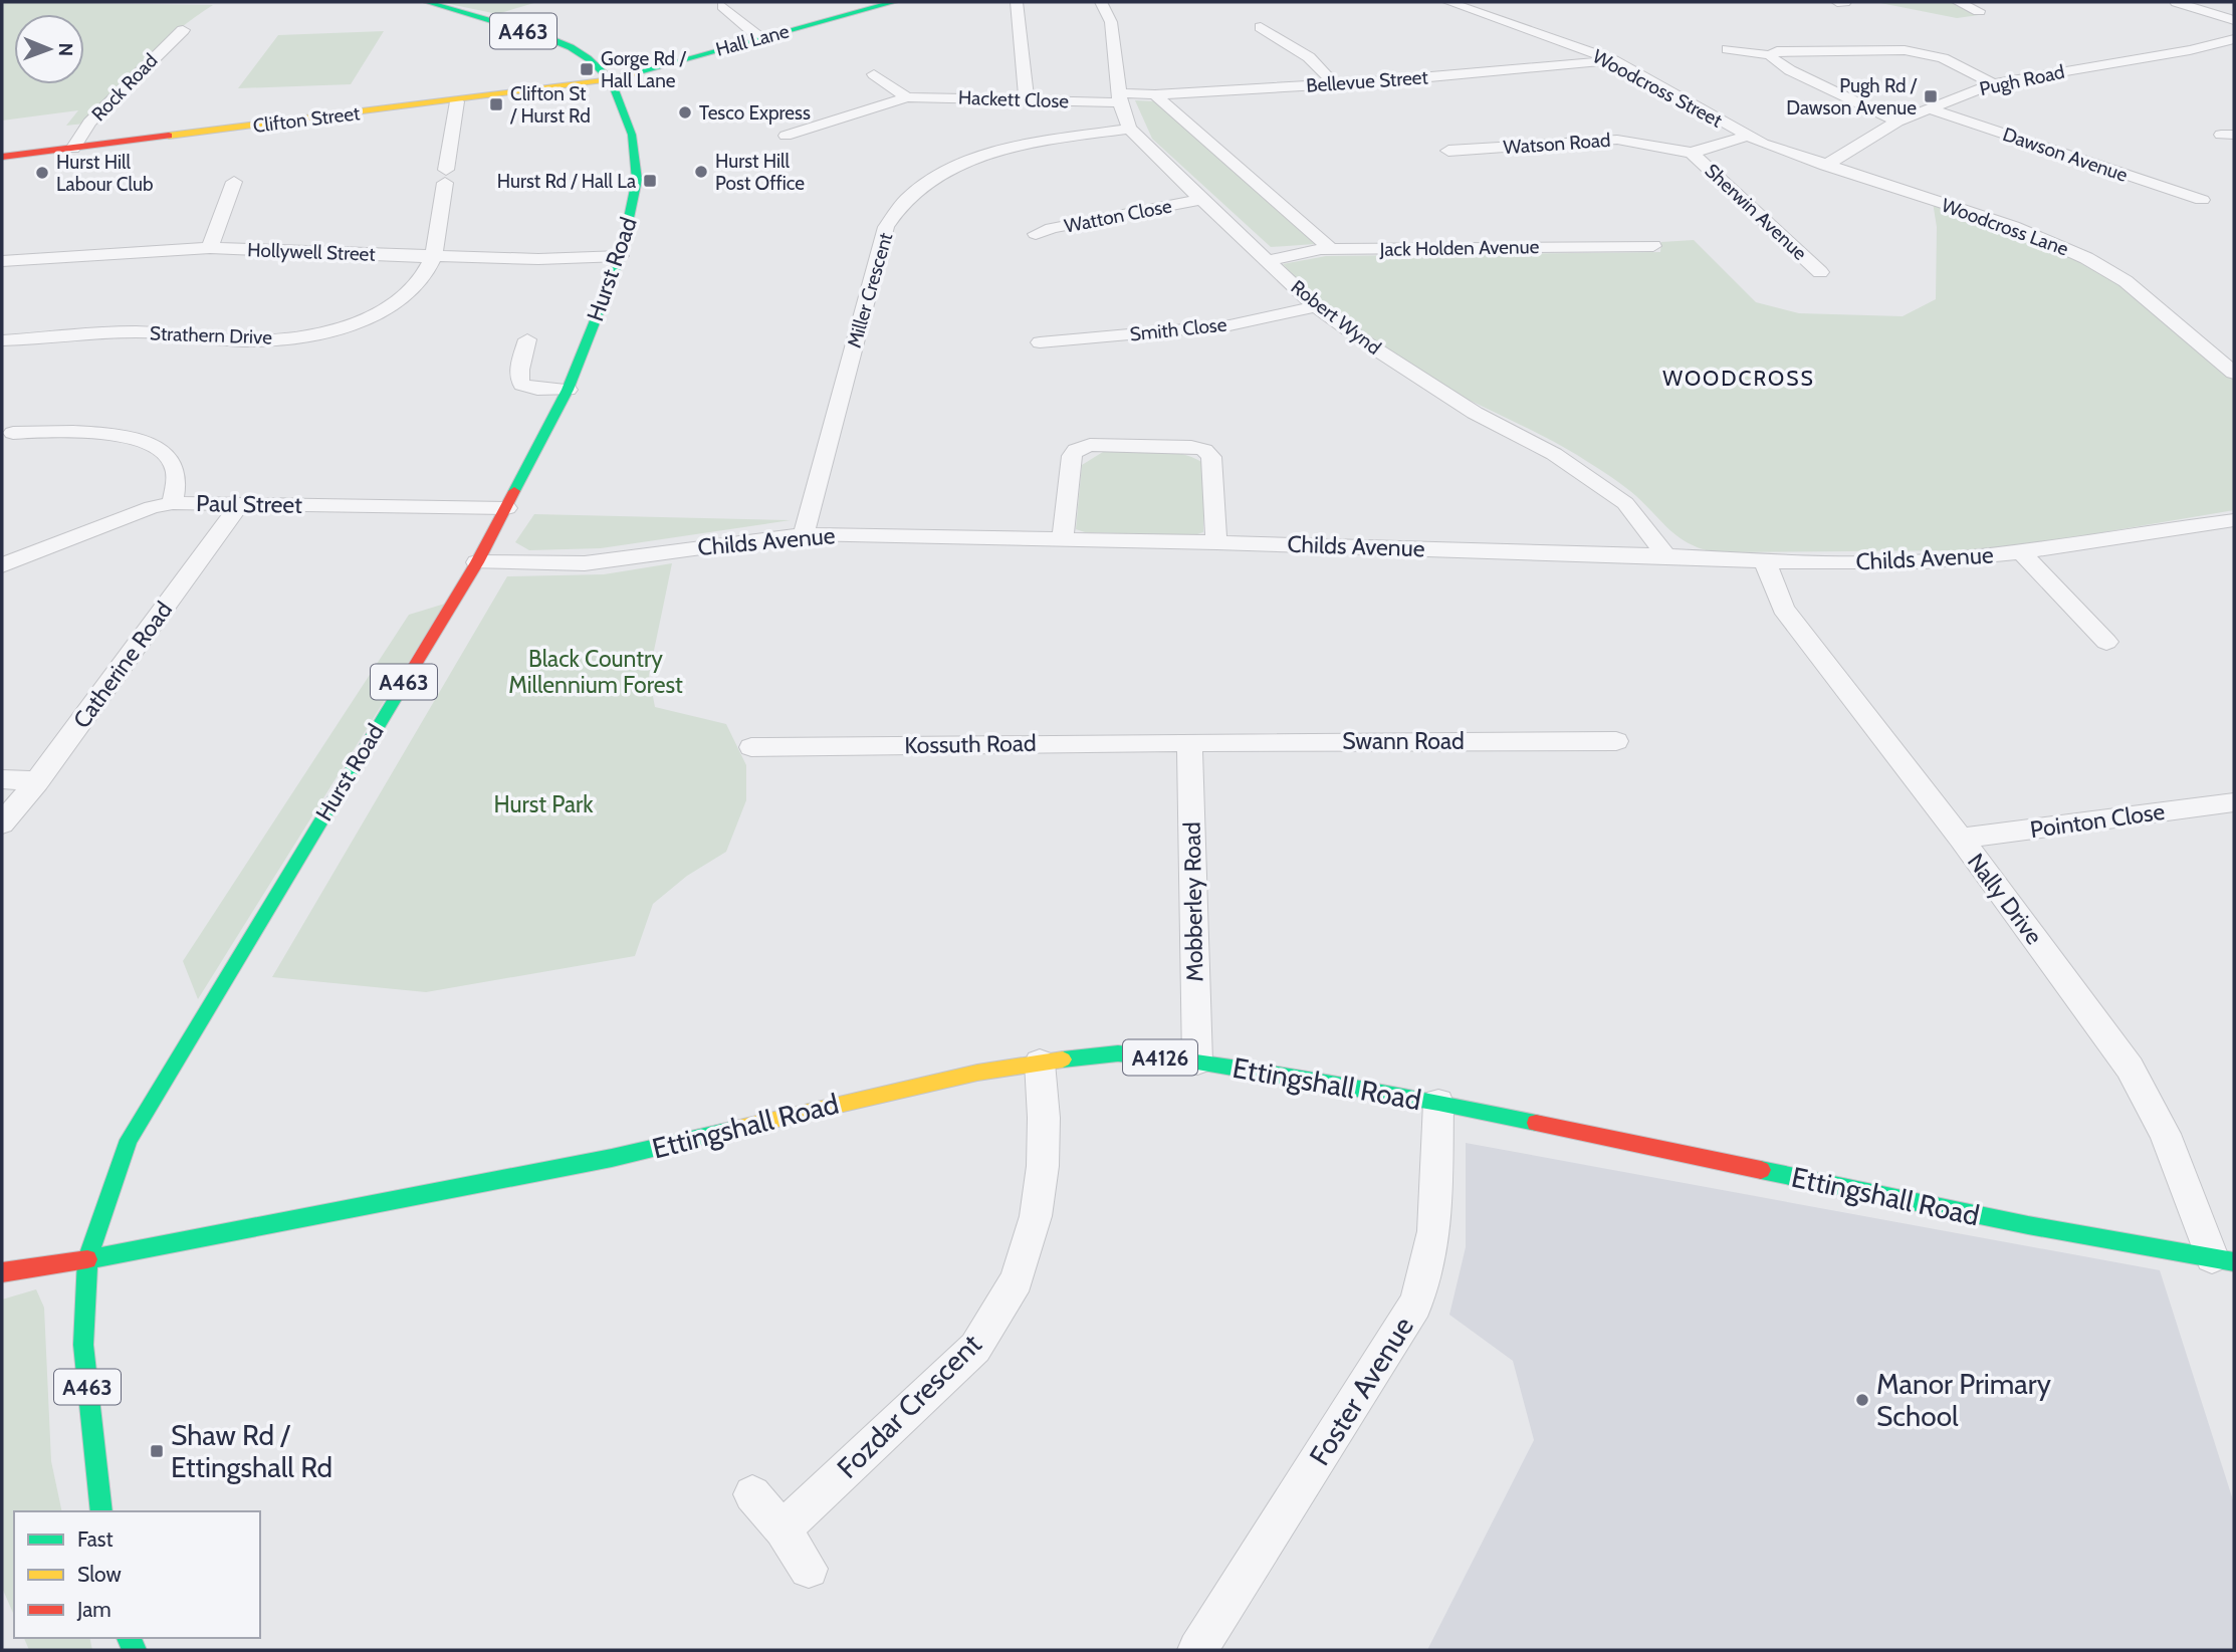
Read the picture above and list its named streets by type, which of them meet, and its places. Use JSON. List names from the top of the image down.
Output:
{
  "streets": {
    "main road": [
      "A463",
      "Hall Lane",
      "Clifton Street",
      "Hurst Road",
      "A4126",
      "Ettingshall Road"
    ],
    "street": [
      "Pugh Road",
      "Bellevue Street",
      "Rock Road",
      "Woodcross Street",
      "Hackett Close",
      "Watson Road",
      "Dawson Avenue",
      "Sherwin Avenue",
      "Watton Close",
      "Woodcross Lane",
      "Jack Holden Avenue",
      "Hollywell Street",
      "Miller Crescent",
      "Robert Wynd",
      "Smith Close",
      "Strathern Drive",
      "Paul Street",
      "Childs Avenue",
      "Catherine Road",
      "Swann Road",
      "Kossuth Road",
      "Pointon Close",
      "Nally Drive",
      "Mobberley Road",
      "Foster Avenue",
      "Fozdar Crescent"
    ]
  },
  "crossings": [
    ["A463", "Hall Lane"],
    ["A463", "Clifton Street"],
    ["A463", "Hurst Road"],
    ["A463", "Ettingshall Road"],
    ["Hall Lane", "Clifton Street"],
    ["Hall Lane", "Hurst Road"],
    ["Pugh Road", "Dawson Avenue"],
    ["Pugh Road", "Woodcross Lane"],
    ["Bellevue Street", "Woodcross Street"],
    ["Bellevue Street", "Hackett Close"],
    ["Bellevue Street", "Robert Wynd"],
    ["Rock Road", "Clifton Street"],
    ["Woodcross Street", "Watson Road"],
    ["Woodcross Street", "Woodcross Lane"],
    ["Hackett Close", "Robert Wynd"],
    ["Clifton Street", "Hurst Road"],
    ["Clifton Street", "Strathern Drive"],
    ["Watson Road", "Sherwin Avenue"],
    ["Watson Road", "Woodcross Lane"],
    ["Watton Close", "Robert Wynd"],
    ["Jack Holden Avenue", "Robert Wynd"],
    ["Hollywell Street", "Hurst Road"],
    ["Hollywell Street", "Strathern Drive"],
    ["Hurst Road", "Paul Street"],
    ["Hurst Road", "Childs Avenue"],
    ["Hurst Road", "Ettingshall Road"],
    ["Miller Crescent", "Robert Wynd"],
    ["Miller Crescent", "Childs Avenue"],
    ["Robert Wynd", "Smith Close"],
    ["Robert Wynd", "Childs Avenue"],
    ["Paul Street", "Catherine Road"],
    ["Childs Avenue", "Nally Drive"],
    ["Swann Road", "Kossuth Road"],
    ["Swann Road", "Mobberley Road"],
    ["Kossuth Road", "Mobberley Road"],
    ["Pointon Close", "Nally Drive"],
    ["Nally Drive", "Ettingshall Road"],
    ["Mobberley Road", "Ettingshall Road"],
    ["Ettingshall Road", "Foster Avenue"],
    ["Ettingshall Road", "Fozdar Crescent"]
  ],
  "districts": ["WOODCROSS"],
  "parks": ["Black Country Millennium Forest", "Hurst Park"],
  "places": {
    "transit": [
      "Gorge Rd / Hall Lane",
      "Pugh Rd / Dawson Avenue",
      "Clifton St / Hurst Rd",
      "Hurst Rd / Hall La",
      "Shaw Rd / Ettingshall Rd"
    ],
    "other": [
      "Tesco Express",
      "Hurst Hill Post Office",
      "Hurst Hill Labour Club",
      "Manor Primary School"
    ]
  },
  "legend": ["Fast", "Slow", "Jam"],
  "north": "right"
}
